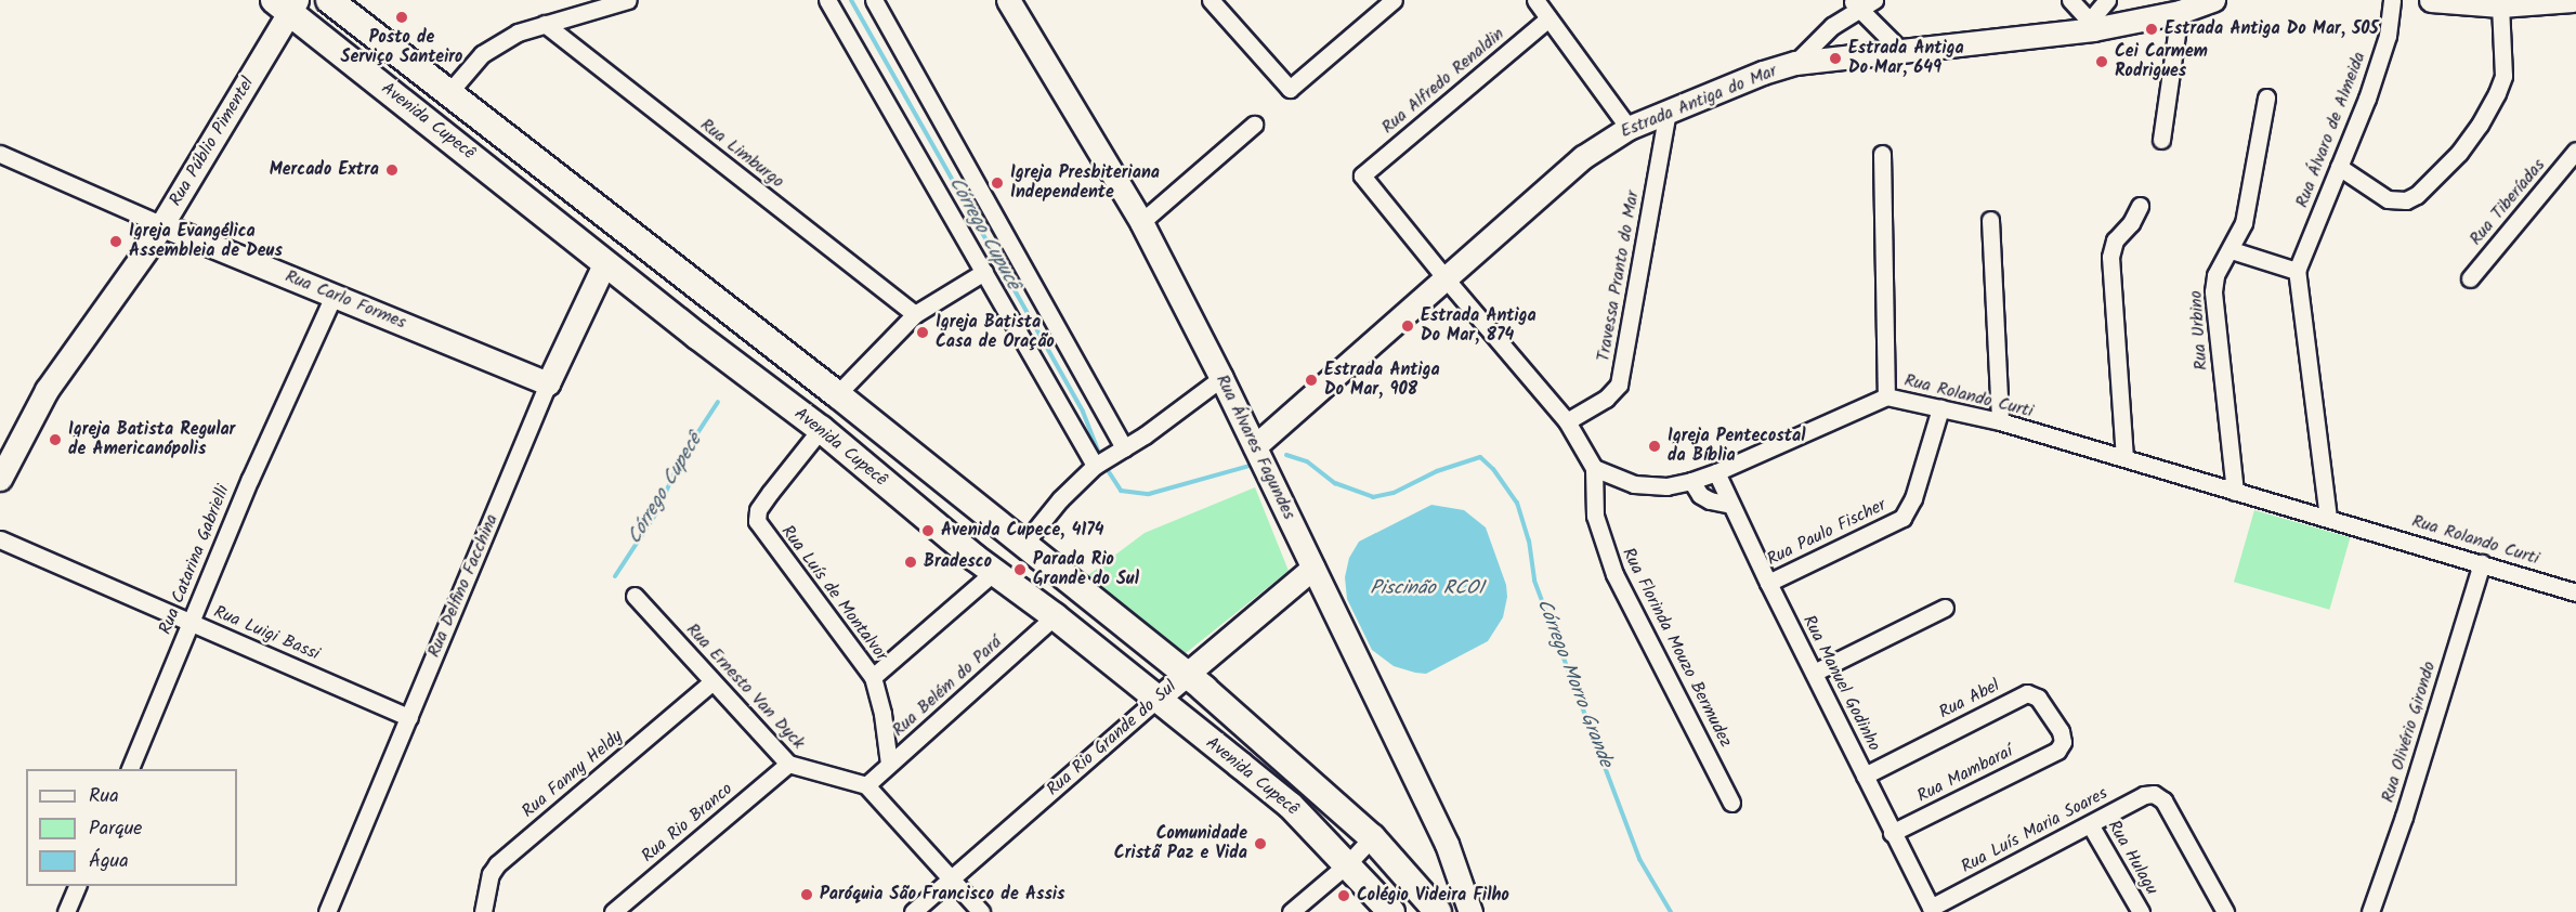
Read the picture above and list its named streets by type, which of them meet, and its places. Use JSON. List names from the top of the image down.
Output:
{
  "streets": {
    "main road": ["Avenida Cupecê"],
    "street": [
      "Rua Alfredo Renaldin",
      "Estrada Antiga do Mar",
      "Rua Álvaro de Almeida",
      "Rua Públio Pimentel",
      "Rua Limburgo",
      "Rua Tiberíadas",
      "Travessa Pranto do Mar",
      "Rua Carlo Formes",
      "Rua Urbino",
      "Rua Rolando Curti",
      "Rua Álvares Fagundes",
      "Rua Paulo Fischer",
      "Rua Catarina Gabrielli",
      "Rua Delfino Facchina",
      "Rua Luís de Montalvor",
      "Rua Luigi Bassi",
      "Rua Florinda Mouzo Bermudez",
      "Rua Manuel Godinho",
      "Rua Ernesto Van Dyck",
      "Rua Belém do Pará",
      "Rua Abel",
      "Rua Olivério Girondo",
      "Rua Rio Grande do Sul",
      "Rua Fanny Heldy",
      "Rua Mambaraí",
      "Rua Rio Branco",
      "Rua Luís Maria Soares",
      "Rua Hulagu"
    ]
  },
  "crossings": [
    ["Rua Alfredo Renaldin", "Estrada Antiga do Mar"],
    ["Estrada Antiga do Mar", "Travessa Pranto do Mar"],
    ["Estrada Antiga do Mar", "Rua Álvares Fagundes"],
    ["Avenida Cupecê", "Rua Públio Pimentel"],
    ["Avenida Cupecê", "Rua Delfino Facchina"],
    ["Avenida Cupecê", "Rua Luís de Montalvor"],
    ["Avenida Cupecê", "Rua Belém do Pará"],
    ["Avenida Cupecê", "Rua Rio Grande do Sul"],
    ["Rua Públio Pimentel", "Rua Carlo Formes"],
    ["Rua Carlo Formes", "Rua Catarina Gabrielli"],
    ["Rua Carlo Formes", "Rua Delfino Facchina"],
    ["Rua Urbino", "Rua Rolando Curti"],
    ["Rua Rolando Curti", "Rua Paulo Fischer"],
    ["Rua Rolando Curti", "Rua Florinda Mouzo Bermudez"],
    ["Rua Rolando Curti", "Rua Manuel Godinho"],
    ["Rua Rolando Curti", "Rua Olivério Girondo"],
    ["Rua Álvares Fagundes", "Rua Rio Grande do Sul"],
    ["Rua Paulo Fischer", "Rua Manuel Godinho"],
    ["Rua Catarina Gabrielli", "Rua Luigi Bassi"],
    ["Rua Delfino Facchina", "Rua Luigi Bassi"],
    ["Rua Luís de Montalvor", "Rua Belém do Pará"],
    ["Rua Manuel Godinho", "Rua Abel"],
    ["Rua Manuel Godinho", "Rua Mambaraí"],
    ["Rua Manuel Godinho", "Rua Luís Maria Soares"],
    ["Rua Ernesto Van Dyck", "Rua Belém do Pará"],
    ["Rua Ernesto Van Dyck", "Rua Fanny Heldy"],
    ["Rua Ernesto Van Dyck", "Rua Rio Branco"],
    ["Rua Abel", "Rua Mambaraí"],
    ["Rua Luís Maria Soares", "Rua Hulagu"]
  ],
  "water": [
    "Córrego Cupucê",
    "Córrego Cupecê",
    "Piscinão RCO1",
    "Córrego Morro Grande"
  ],
  "places": [
    "Posto de Serviço Santeiro",
    "Estrada Antiga Do Mar, 505",
    "Estrada Antiga Do Mar, 649",
    "Cei Carmem Rodrigues",
    "Mercado Extra",
    "Igreja Presbiteriana Independente",
    "Igreja Evangélica Assembleia de Deus",
    "Estrada Antiga Do Mar, 874",
    "Igreja Batista Casa de Oração",
    "Estrada Antiga Do Mar, 908",
    "Igreja Batista Regular de Americanópolis",
    "Igreja Pentecostal da Bíblia",
    "Avenida Cupece, 4174",
    "Bradesco",
    "Parada Rio Grande do Sul",
    "Comunidade Cristã Paz e Vida",
    "Paróquia São Francisco de Assis",
    "Colégio Videira Filho"
  ],
  "legend": ["Rua", "Parque", "Água"]
}
